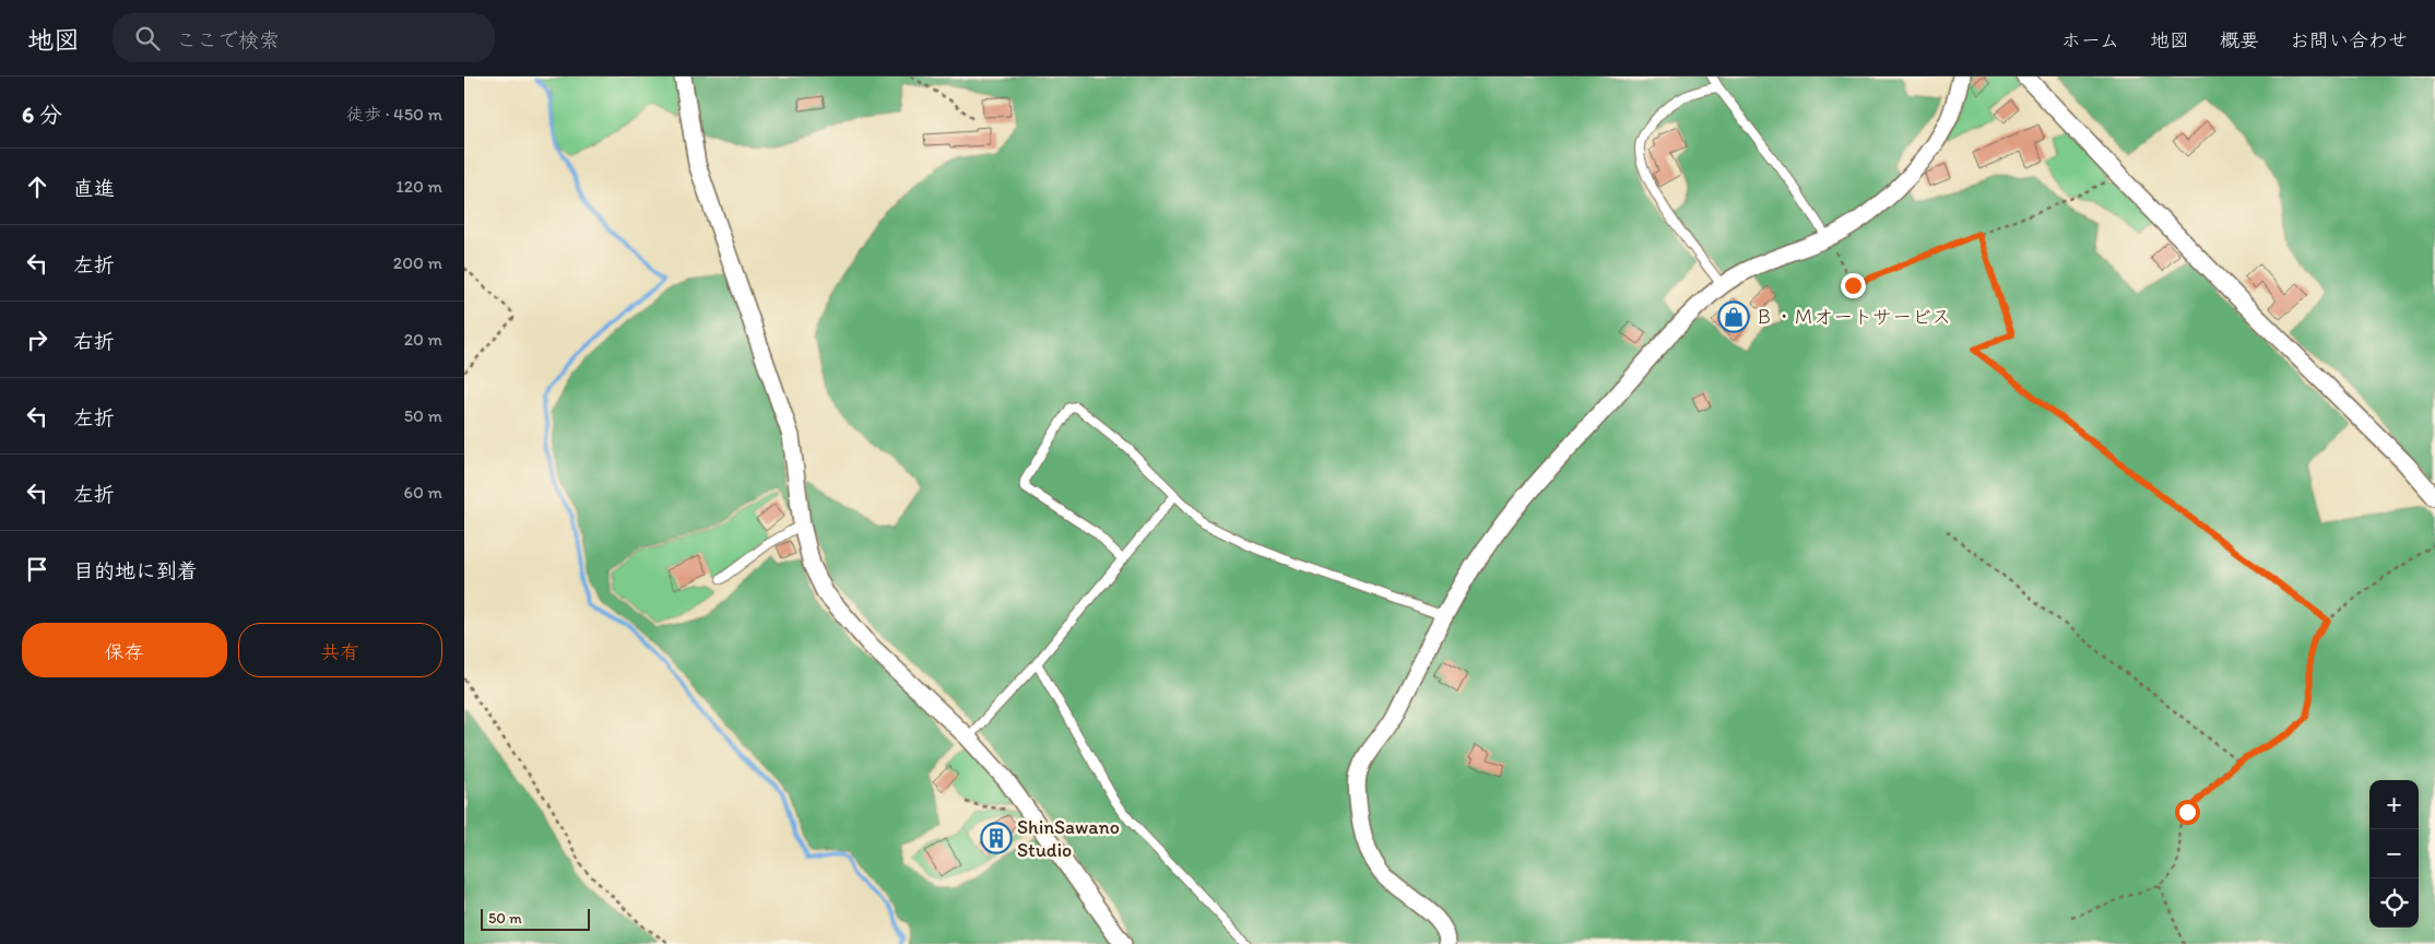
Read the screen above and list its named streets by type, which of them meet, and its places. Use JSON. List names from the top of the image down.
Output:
{
  "places": {
    "shop": ["Ｂ・Ｍオートサービス"],
    "building": ["ShinSawano Studio"]
  },
  "scale_bar": "50 m",
  "page": {
    "header": "地図",
    "search": "ここで検索",
    "nav": [
      "ホーム",
      "地図",
      "概要",
      "お問い合わせ"
    ],
    "heading": ["6 分", "徒歩 · 450 m"],
    "list": [
      ["直進", "120 m"],
      ["左折", "200 m"],
      ["右折", "20 m"],
      ["左折", "50 m"],
      ["左折", "60 m"],
      "目的地に到着"
    ],
    "buttons": ["保存", "共有"],
    "map_buttons": ["+", "−"],
    "scale": "50 m"
  }
}
